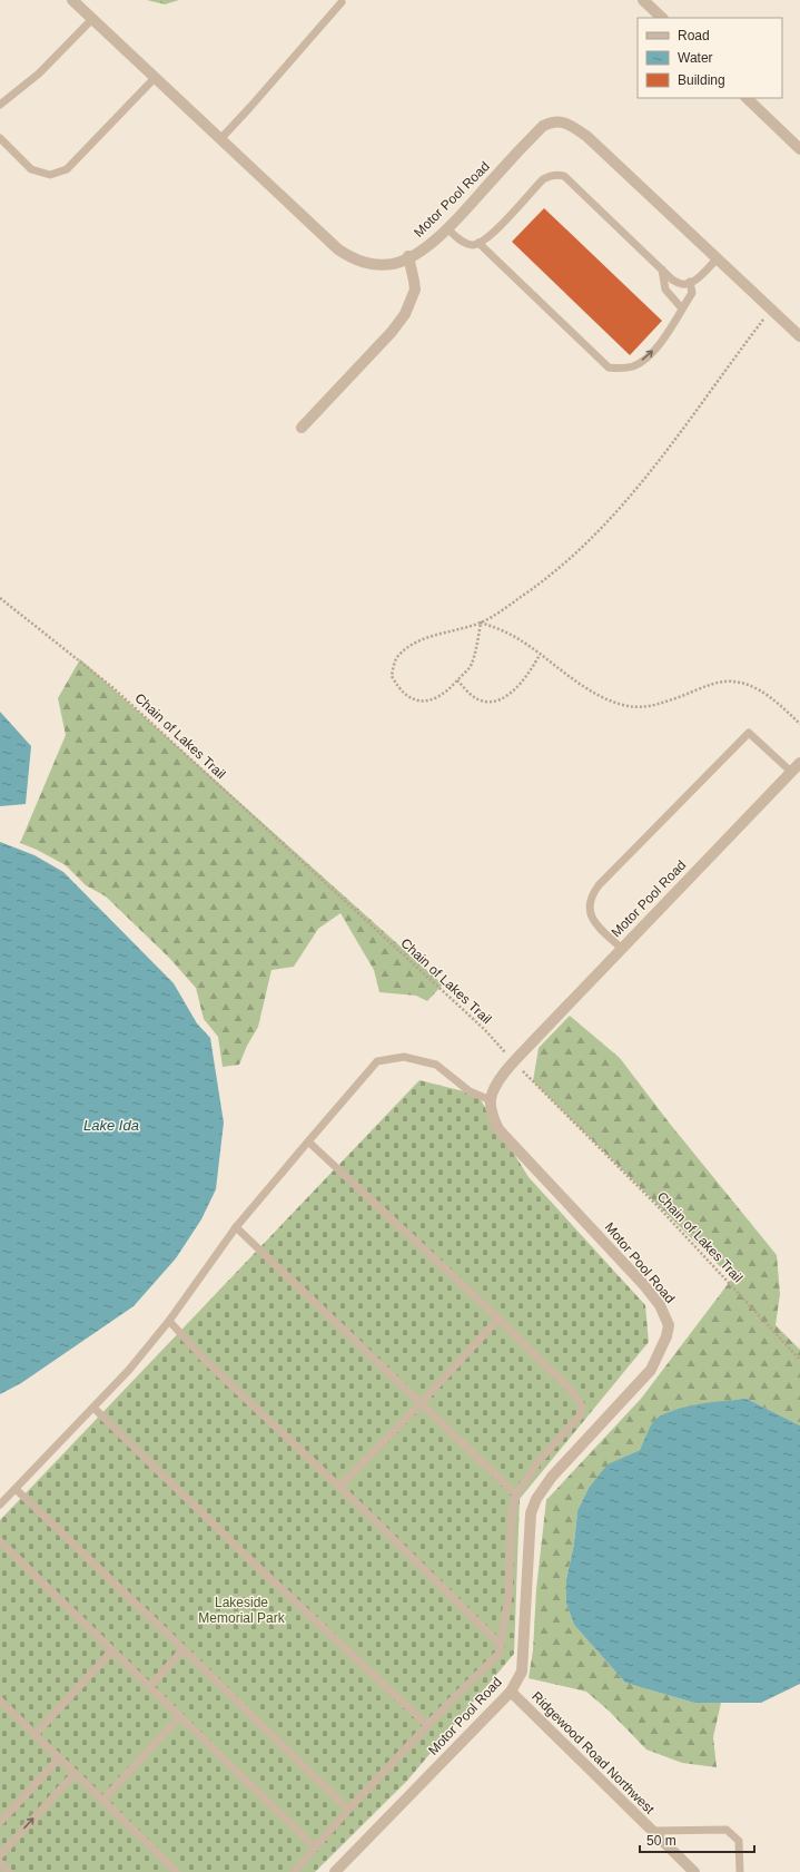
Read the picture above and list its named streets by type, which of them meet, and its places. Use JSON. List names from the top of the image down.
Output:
{
  "streets": {
    "street": ["Motor Pool Road", "Ridgewood Road Northwest"],
    "path": ["Chain of Lakes Trail"]
  },
  "crossings": [
    ["Motor Pool Road", "Chain of Lakes Trail"],
    ["Motor Pool Road", "Ridgewood Road Northwest"]
  ],
  "water": ["Lake Ida"],
  "parks": ["Lakeside Memorial Park"],
  "legend": ["Road", "Water", "Building"],
  "scale_bar": "50 m"
}
